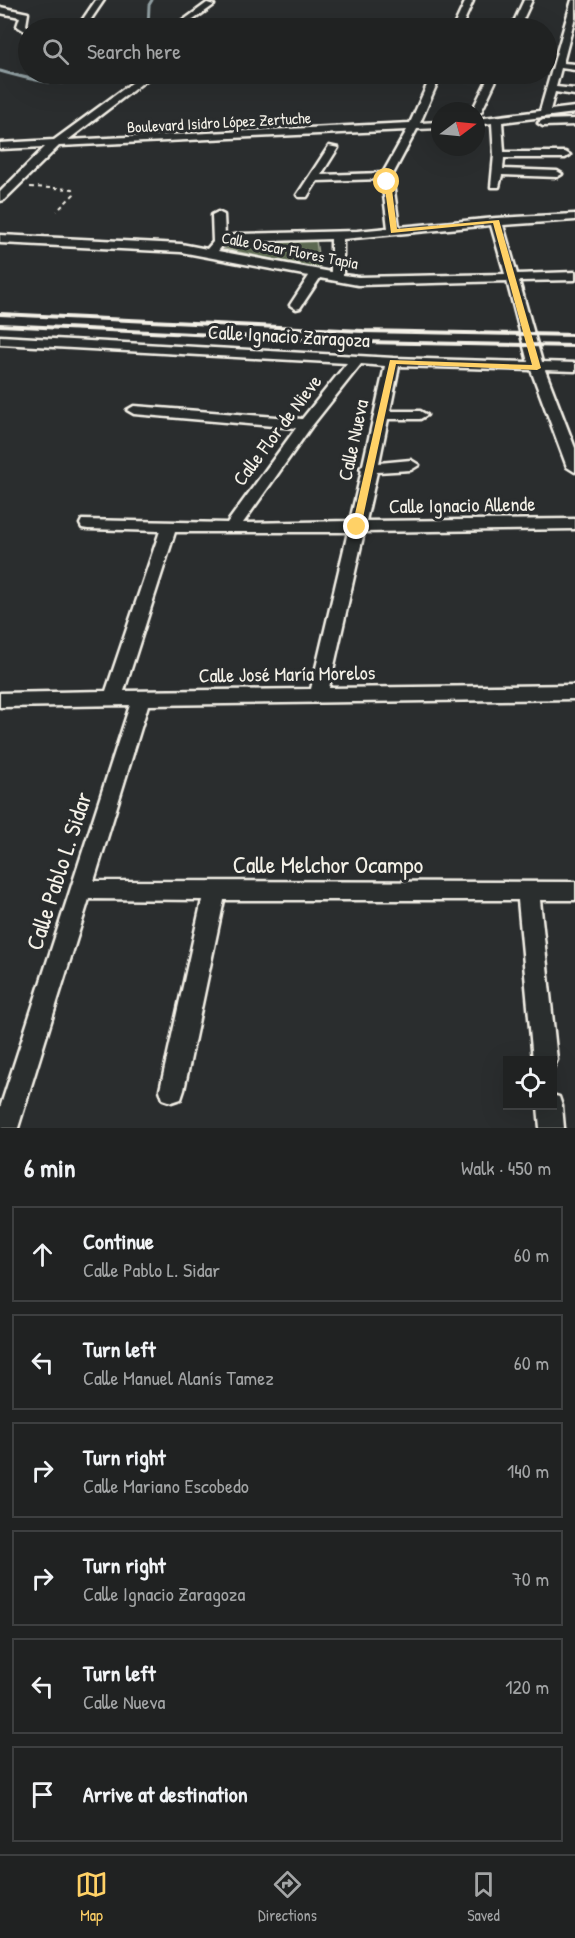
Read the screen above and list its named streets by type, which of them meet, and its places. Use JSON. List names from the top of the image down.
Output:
{
  "streets": {
    "street": [
      "Boulevard Isidro López Zertuche",
      "Calle Oscar Flores Tapia",
      "Calle Ignacio Zaragoza",
      "Calle Flor de Nieve",
      "Calle Nueva",
      "Calle Ignacio Allende",
      "Calle José María Morelos",
      "Calle Melchor Ocampo",
      "Calle Pablo L. Sidar"
    ]
  },
  "crossings": [
    ["Calle Ignacio Zaragoza", "Calle Flor de Nieve"],
    ["Calle Ignacio Zaragoza", "Calle Nueva"],
    ["Calle Flor de Nieve", "Calle Ignacio Allende"],
    ["Calle Nueva", "Calle Ignacio Allende"],
    ["Calle Nueva", "Calle José María Morelos"],
    ["Calle José María Morelos", "Calle Pablo L. Sidar"],
    ["Calle Melchor Ocampo", "Calle Pablo L. Sidar"]
  ],
  "north": "right",
  "page": {
    "search": "Search here",
    "heading": ["6 min", "Walk · 450 m"],
    "list": [
      ["Continue", "Calle Pablo L. Sidar", "60 m"],
      ["Turn left", "Calle Manuel Alanís Tamez", "60 m"],
      ["Turn right", "Calle Mariano Escobedo", "140 m"],
      ["Turn right", "Calle Ignacio Zaragoza", "70 m"],
      ["Turn left", "Calle Nueva", "120 m"],
      "Arrive at destination"
    ],
    "nav": ["Map", "Directions", "Saved"]
  }
}
